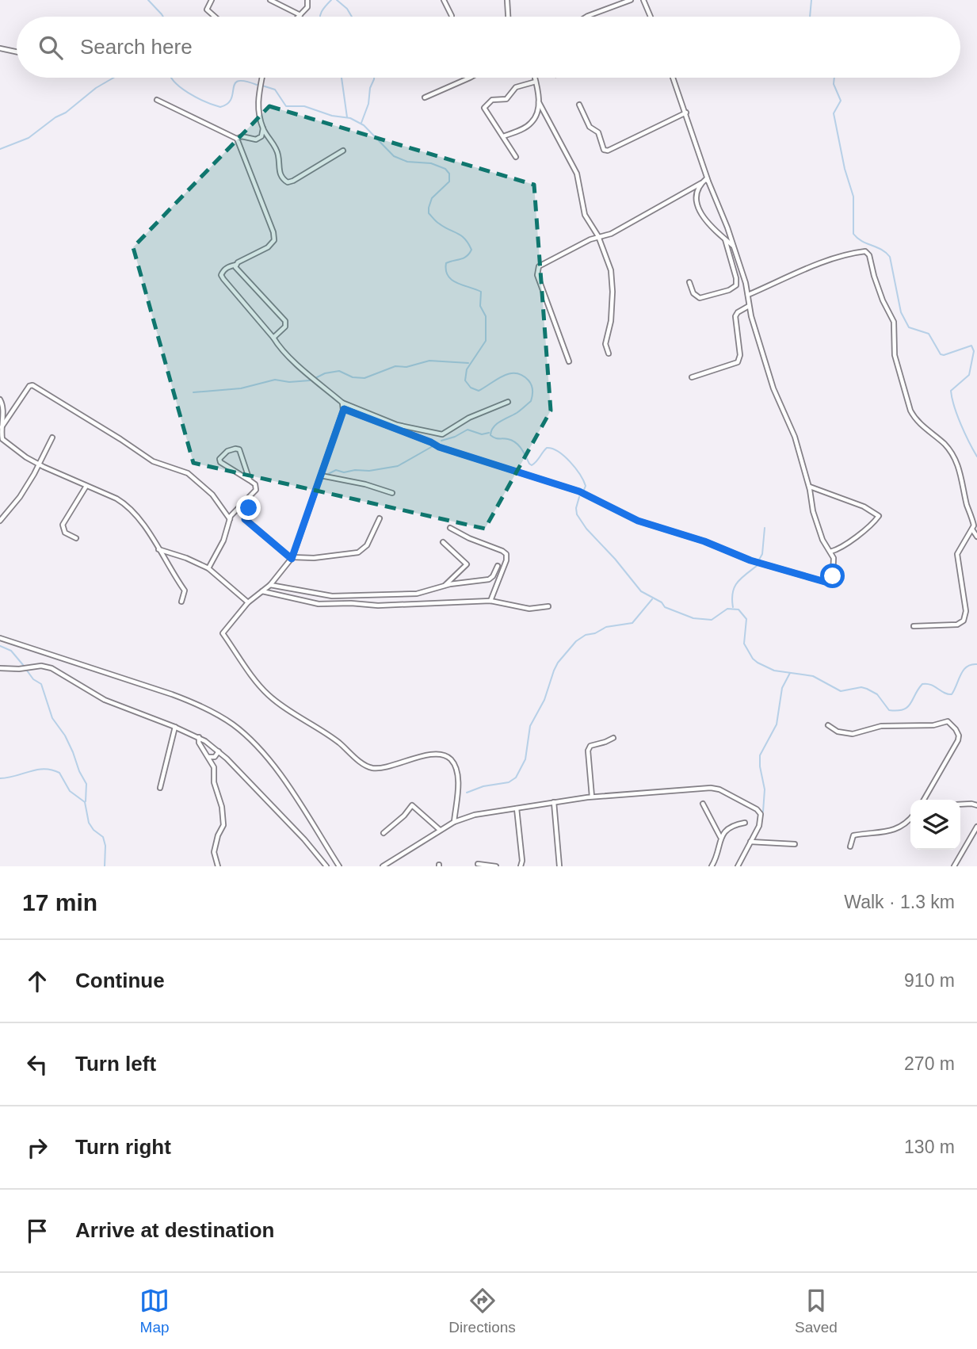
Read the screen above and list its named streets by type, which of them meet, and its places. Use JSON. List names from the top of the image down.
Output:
{
  "page": {
    "search": "Search here",
    "heading": ["17 min", "Walk · 1.3 km"],
    "list": [
      ["Continue", "910 m"],
      ["Turn left", "270 m"],
      ["Turn right", "130 m"],
      "Arrive at destination"
    ],
    "nav": ["Map", "Directions", "Saved"]
  }
}
